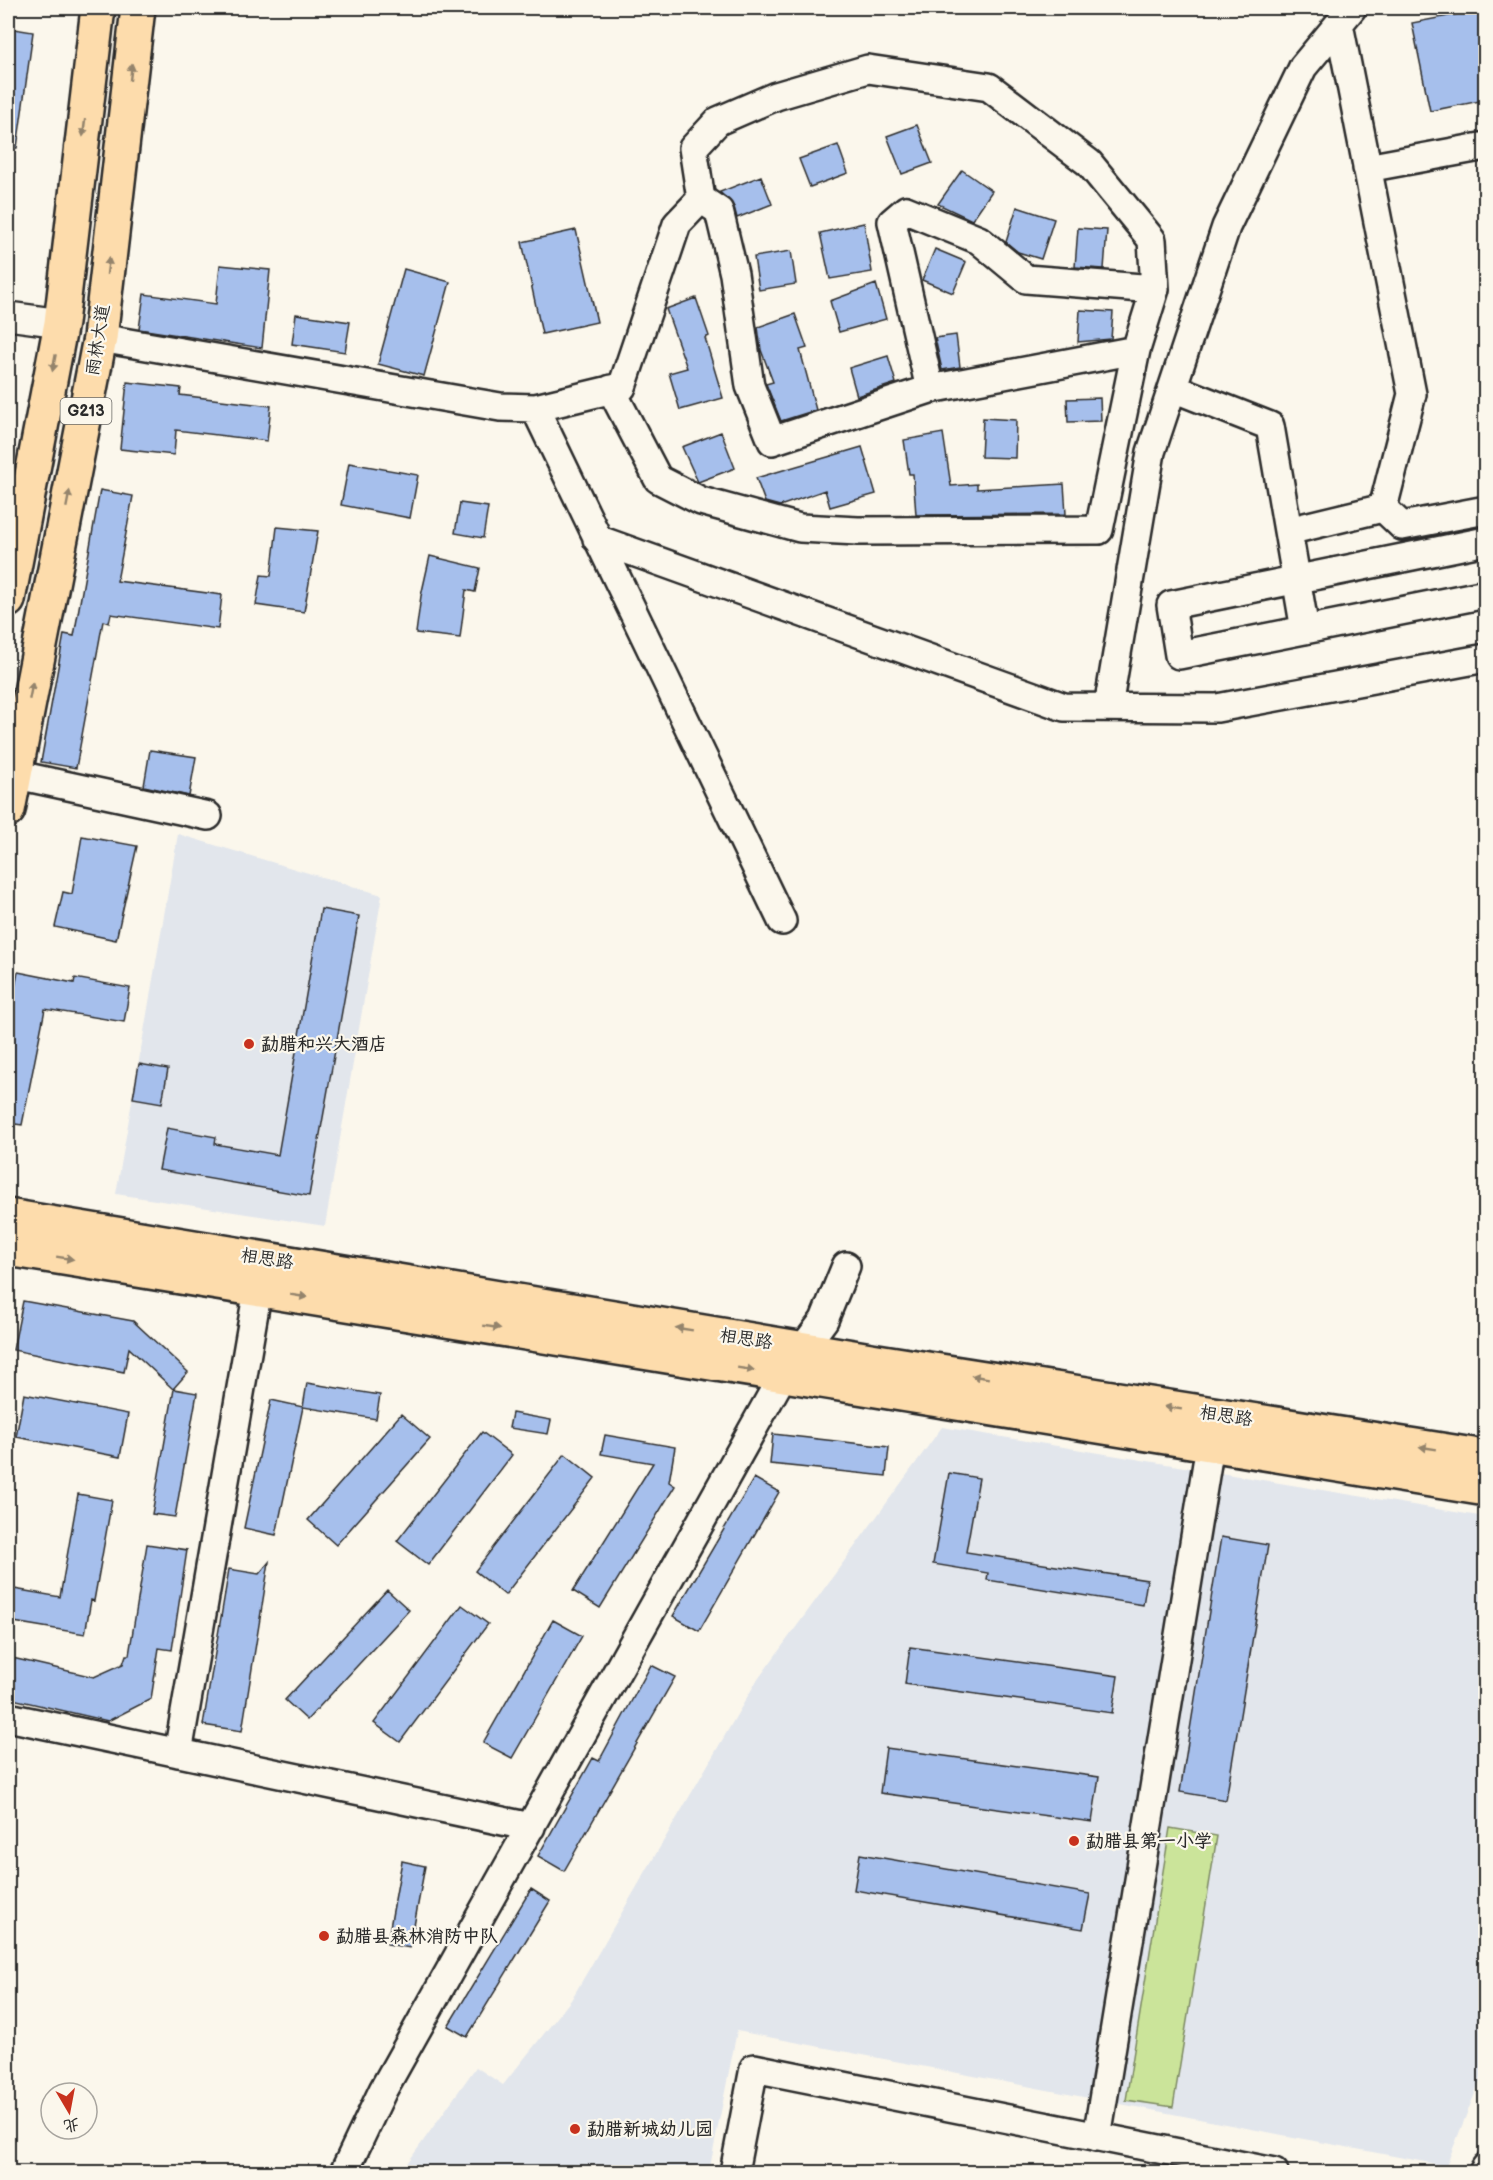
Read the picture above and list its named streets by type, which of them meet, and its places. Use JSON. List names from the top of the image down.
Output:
{
  "streets": {
    "main road": ["雨林大道", "G213", "相思路"]
  },
  "places": [
    "勐腊和兴大酒店",
    "勐腊县第一小学",
    "勐腊县森林消防中队",
    "勐腊新城幼儿园"
  ],
  "north": "bottom"
}
